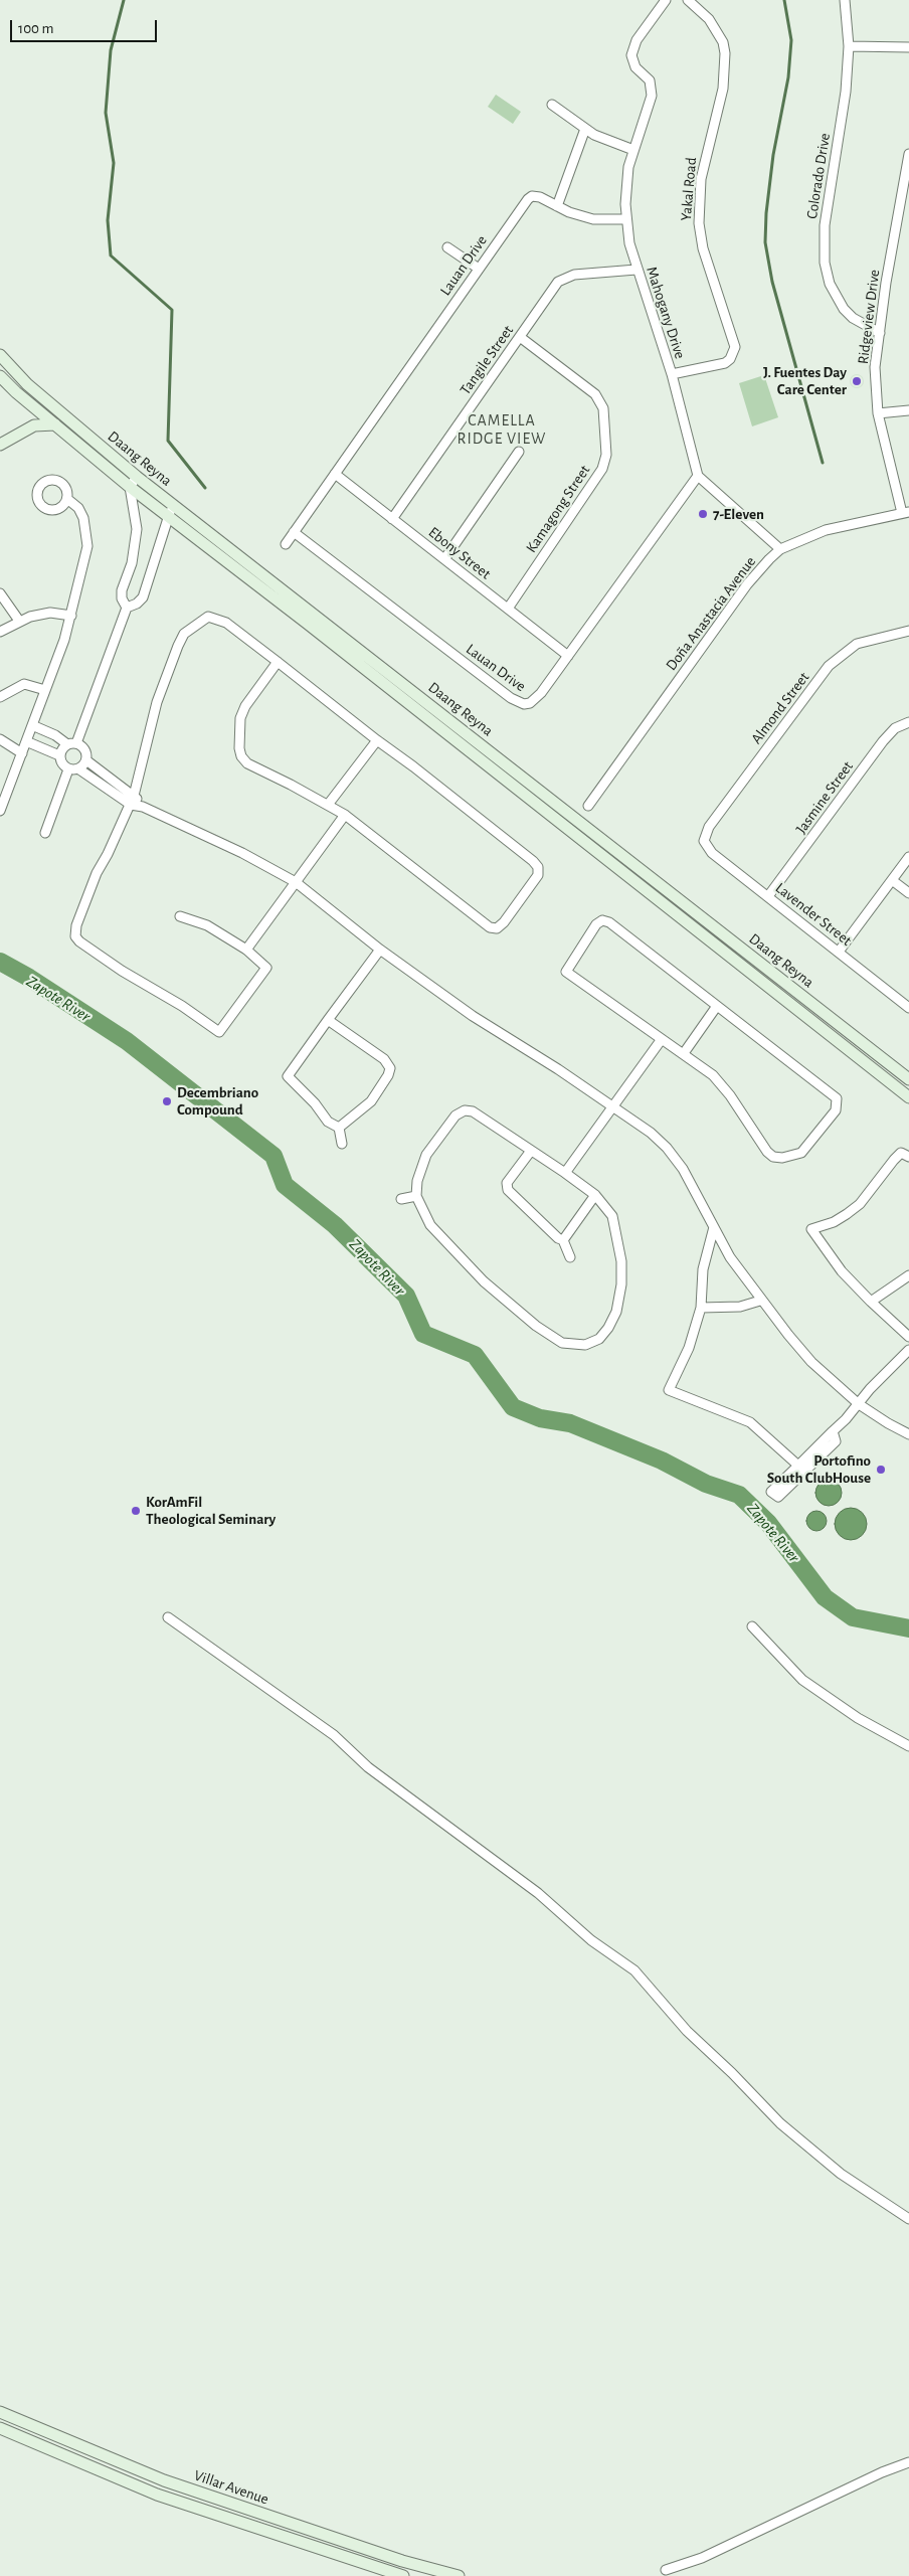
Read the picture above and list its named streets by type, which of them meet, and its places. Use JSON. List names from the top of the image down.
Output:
{
  "streets": {
    "main road": ["Daang Reyna", "Villar Avenue"],
    "street": [
      "Colorado Drive",
      "Yakal Road",
      "Lauan Drive",
      "Mahogany Drive",
      "Ridgeview Drive",
      "Tangile Street",
      "Kamagong Street",
      "Ebony Street",
      "Doña Anastacia Avenue",
      "Almond Street",
      "Jasmine Street",
      "Lavender Street"
    ]
  },
  "crossings": [
    ["Colorado Drive", "Ridgeview Drive"],
    ["Yakal Road", "Mahogany Drive"],
    ["Lauan Drive", "Mahogany Drive"],
    ["Lauan Drive", "Ebony Street"],
    ["Mahogany Drive", "Tangile Street"],
    ["Ridgeview Drive", "Doña Anastacia Avenue"],
    ["Tangile Street", "Kamagong Street"],
    ["Tangile Street", "Ebony Street"],
    ["Kamagong Street", "Ebony Street"],
    ["Almond Street", "Lavender Street"],
    ["Jasmine Street", "Lavender Street"]
  ],
  "districts": ["CAMELLA RIDGE VIEW"],
  "water": ["Zapote River"],
  "places": [
    "J. Fuentes Day Care Center",
    "7-Eleven",
    "Decembriano Compound",
    "Portofino South ClubHouse",
    "KorAmFil Theological Seminary"
  ],
  "scale_bar": "100 m"
}
